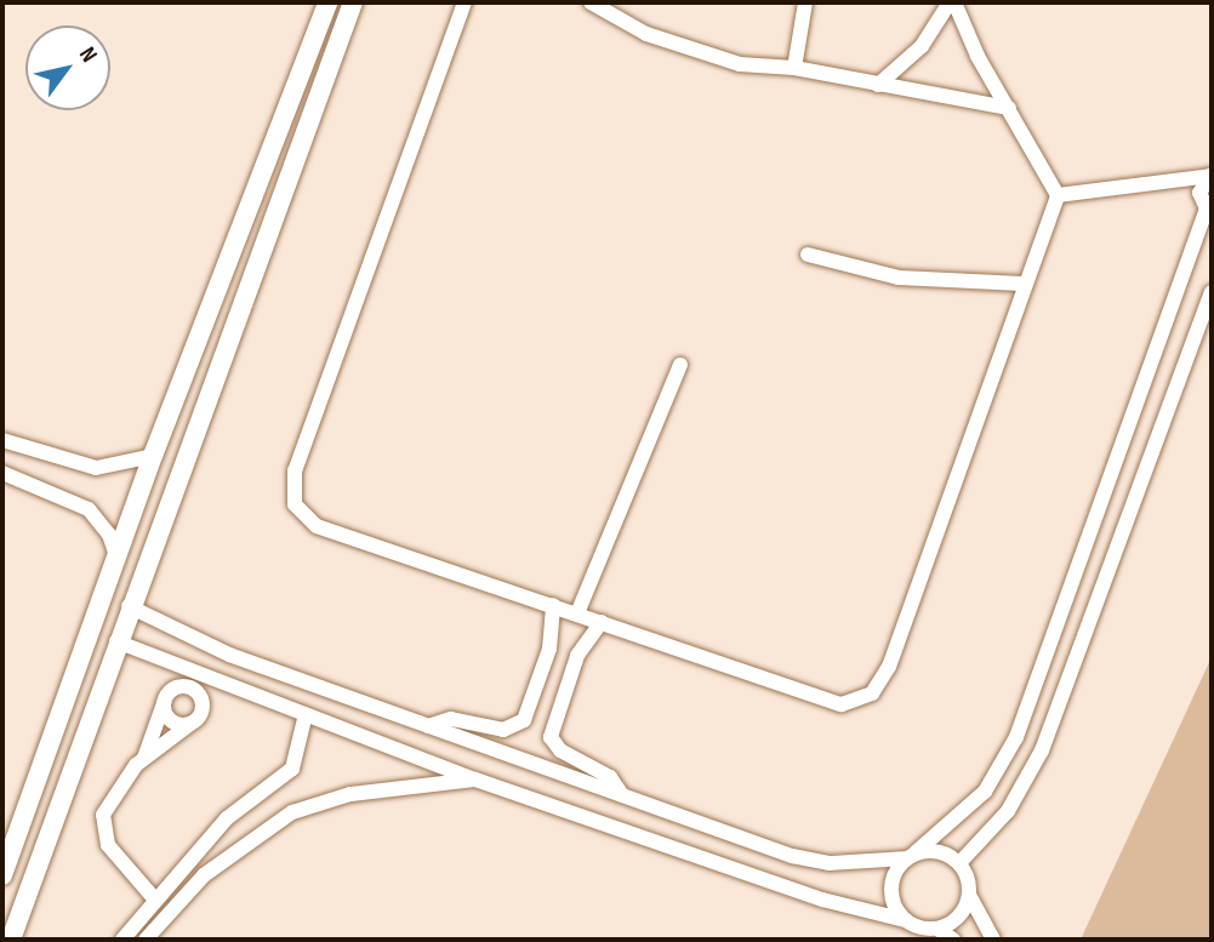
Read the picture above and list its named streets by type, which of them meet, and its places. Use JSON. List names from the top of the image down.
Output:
{
  "north": "top right"
}
